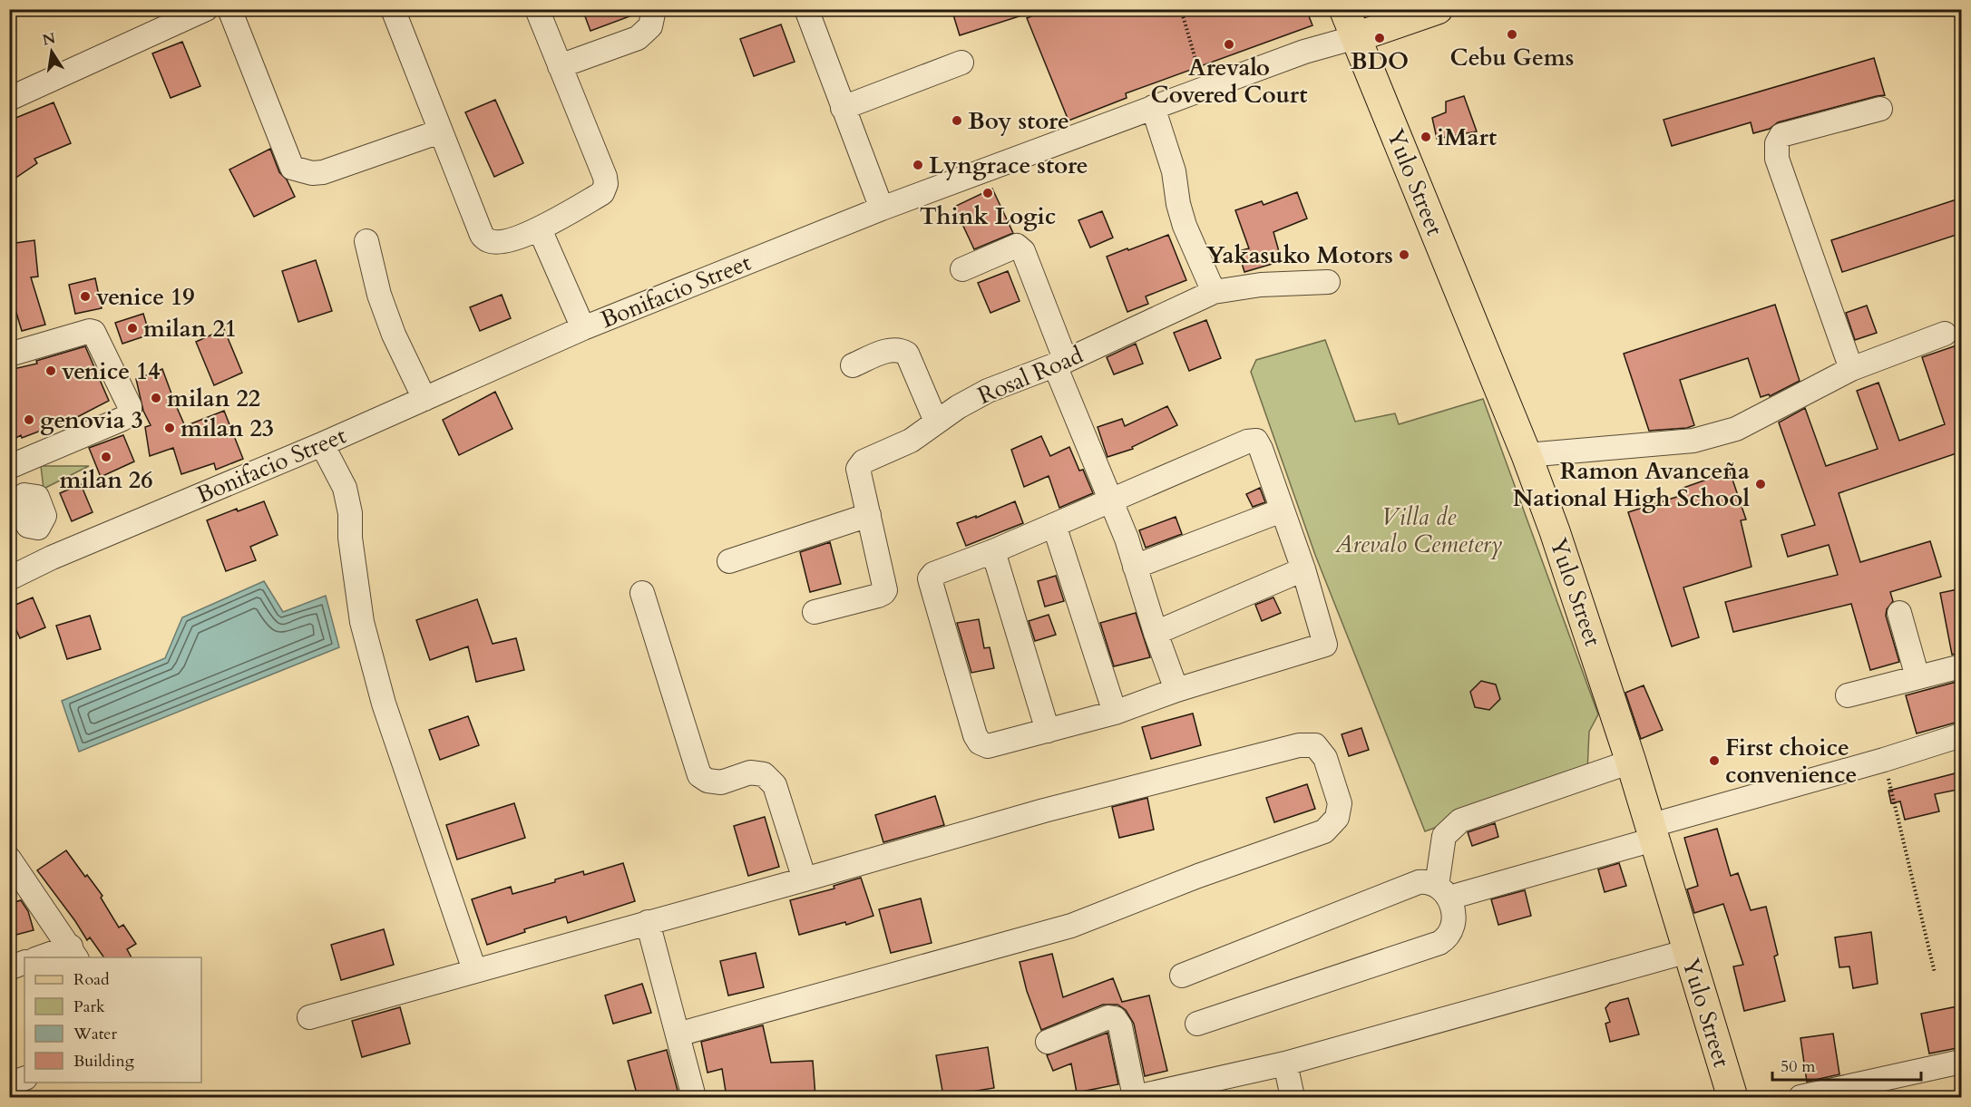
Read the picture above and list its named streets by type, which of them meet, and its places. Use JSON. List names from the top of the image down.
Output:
{
  "streets": {
    "main road": ["Yulo Street"],
    "street": ["Bonifacio Street", "Rosal Road"]
  },
  "crossings": [
    ["Yulo Street", "Bonifacio Street"]
  ],
  "parks": ["Villa de Arevalo Cemetery"],
  "places": [
    "Cebu Gems",
    "BDO",
    "Arevalo Covered Court",
    "Boy store",
    "iMart",
    "Lyngrace store",
    "Think Logic",
    "Yakasuko Motors",
    "venice 19",
    "milan 21",
    "venice 14",
    "milan 22",
    "genovia 3",
    "milan 23",
    "milan 26",
    "Ramon Avanceña National High School",
    "First choice convenience"
  ],
  "legend": [
    "Road",
    "Park",
    "Water",
    "Building"
  ],
  "scale_bar": "50 m",
  "north": "top"
}
